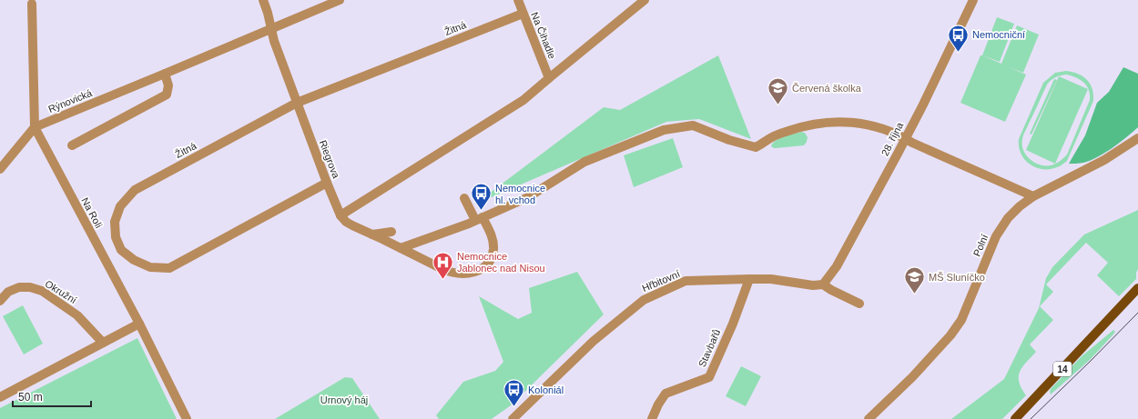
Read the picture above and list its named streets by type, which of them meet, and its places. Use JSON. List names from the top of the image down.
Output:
{
  "streets": {
    "main road": ["14"],
    "street": [
      "Žitná",
      "Na Čihadle",
      "Rýnovická",
      "28. října",
      "Riegrova",
      "Na Roli",
      "Polní",
      "Hřbitovní",
      "Okružní",
      "Stavbařů"
    ]
  },
  "crossings": [
    ["Žitná", "Na Čihadle"],
    ["Žitná", "Riegrova"],
    ["Rýnovická", "Riegrova"],
    ["Rýnovická", "Na Roli"],
    ["28. října", "Hřbitovní"],
    ["Hřbitovní", "Stavbařů"]
  ],
  "parks": ["Urnový háj"],
  "places": {
    "bus stop": ["Nemocniční", "Nemocnice hl. vchod", "Koloniál"],
    "school or university": ["Červená školka", "MŠ Sluníčko"],
    "hospital": ["Nemocnice Jablonec nad Nisou"]
  },
  "scale_bar": "50 m"
}
